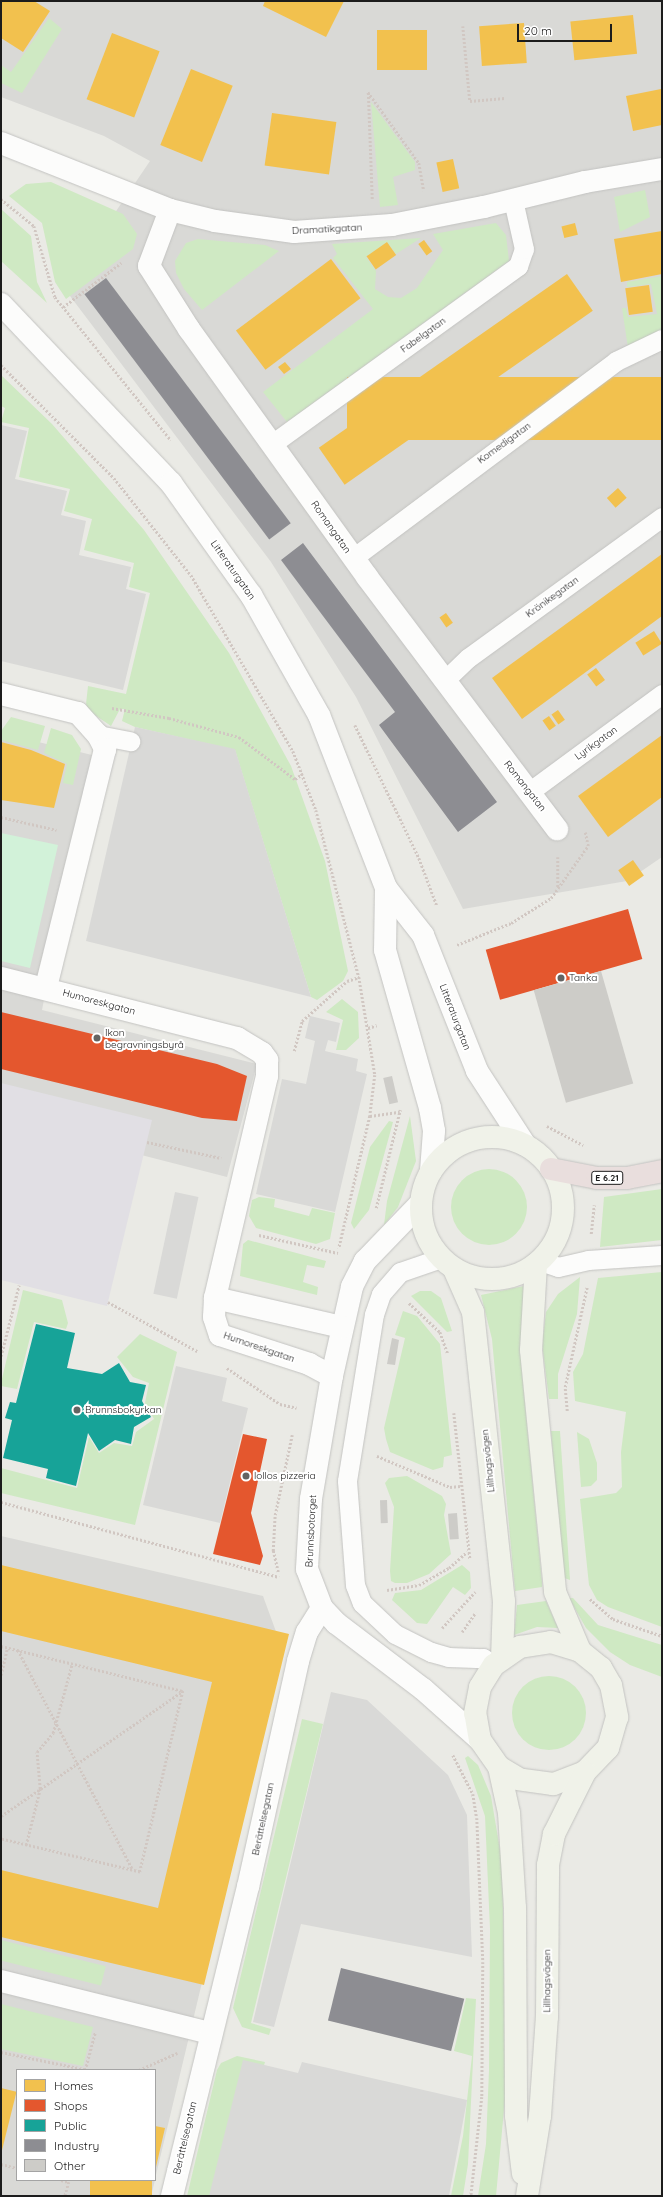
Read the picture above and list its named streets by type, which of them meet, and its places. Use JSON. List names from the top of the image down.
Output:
{
  "streets": {
    "highway": ["E 6.21"],
    "main road": ["Lillhagsvägen"],
    "street": [
      "Dramatikgatan",
      "Romangatan",
      "Litteraturgatan",
      "Humoreskgatan",
      "Brunnsbotorget",
      "Berättelsegatan"
    ],
    "lane": [
      "Fabelgatan",
      "Komedigatan",
      "Krönikegatan",
      "Lyrikgatan"
    ]
  },
  "crossings": [
    ["Dramatikgatan", "Fabelgatan"],
    ["Fabelgatan", "Romangatan"],
    ["Komedigatan", "Romangatan"],
    ["Romangatan", "Krönikegatan"],
    ["Romangatan", "Lyrikgatan"],
    ["Litteraturgatan", "E 6.21"],
    ["Litteraturgatan", "Lillhagsvägen"],
    ["Litteraturgatan", "Brunnsbotorget"],
    ["Humoreskgatan", "Brunnsbotorget"],
    ["E 6.21", "Lillhagsvägen"],
    ["E 6.21", "Brunnsbotorget"],
    ["Lillhagsvägen", "Brunnsbotorget"],
    ["Brunnsbotorget", "Berättelsegatan"]
  ],
  "places": [
    "Tanka",
    "Ikon begravningsbyrå",
    "Brunnsbokyrkan",
    "lollos pizzeria"
  ],
  "legend": [
    "Homes",
    "Shops",
    "Public",
    "Industry",
    "Other"
  ],
  "scale_bar": "20 m"
}
